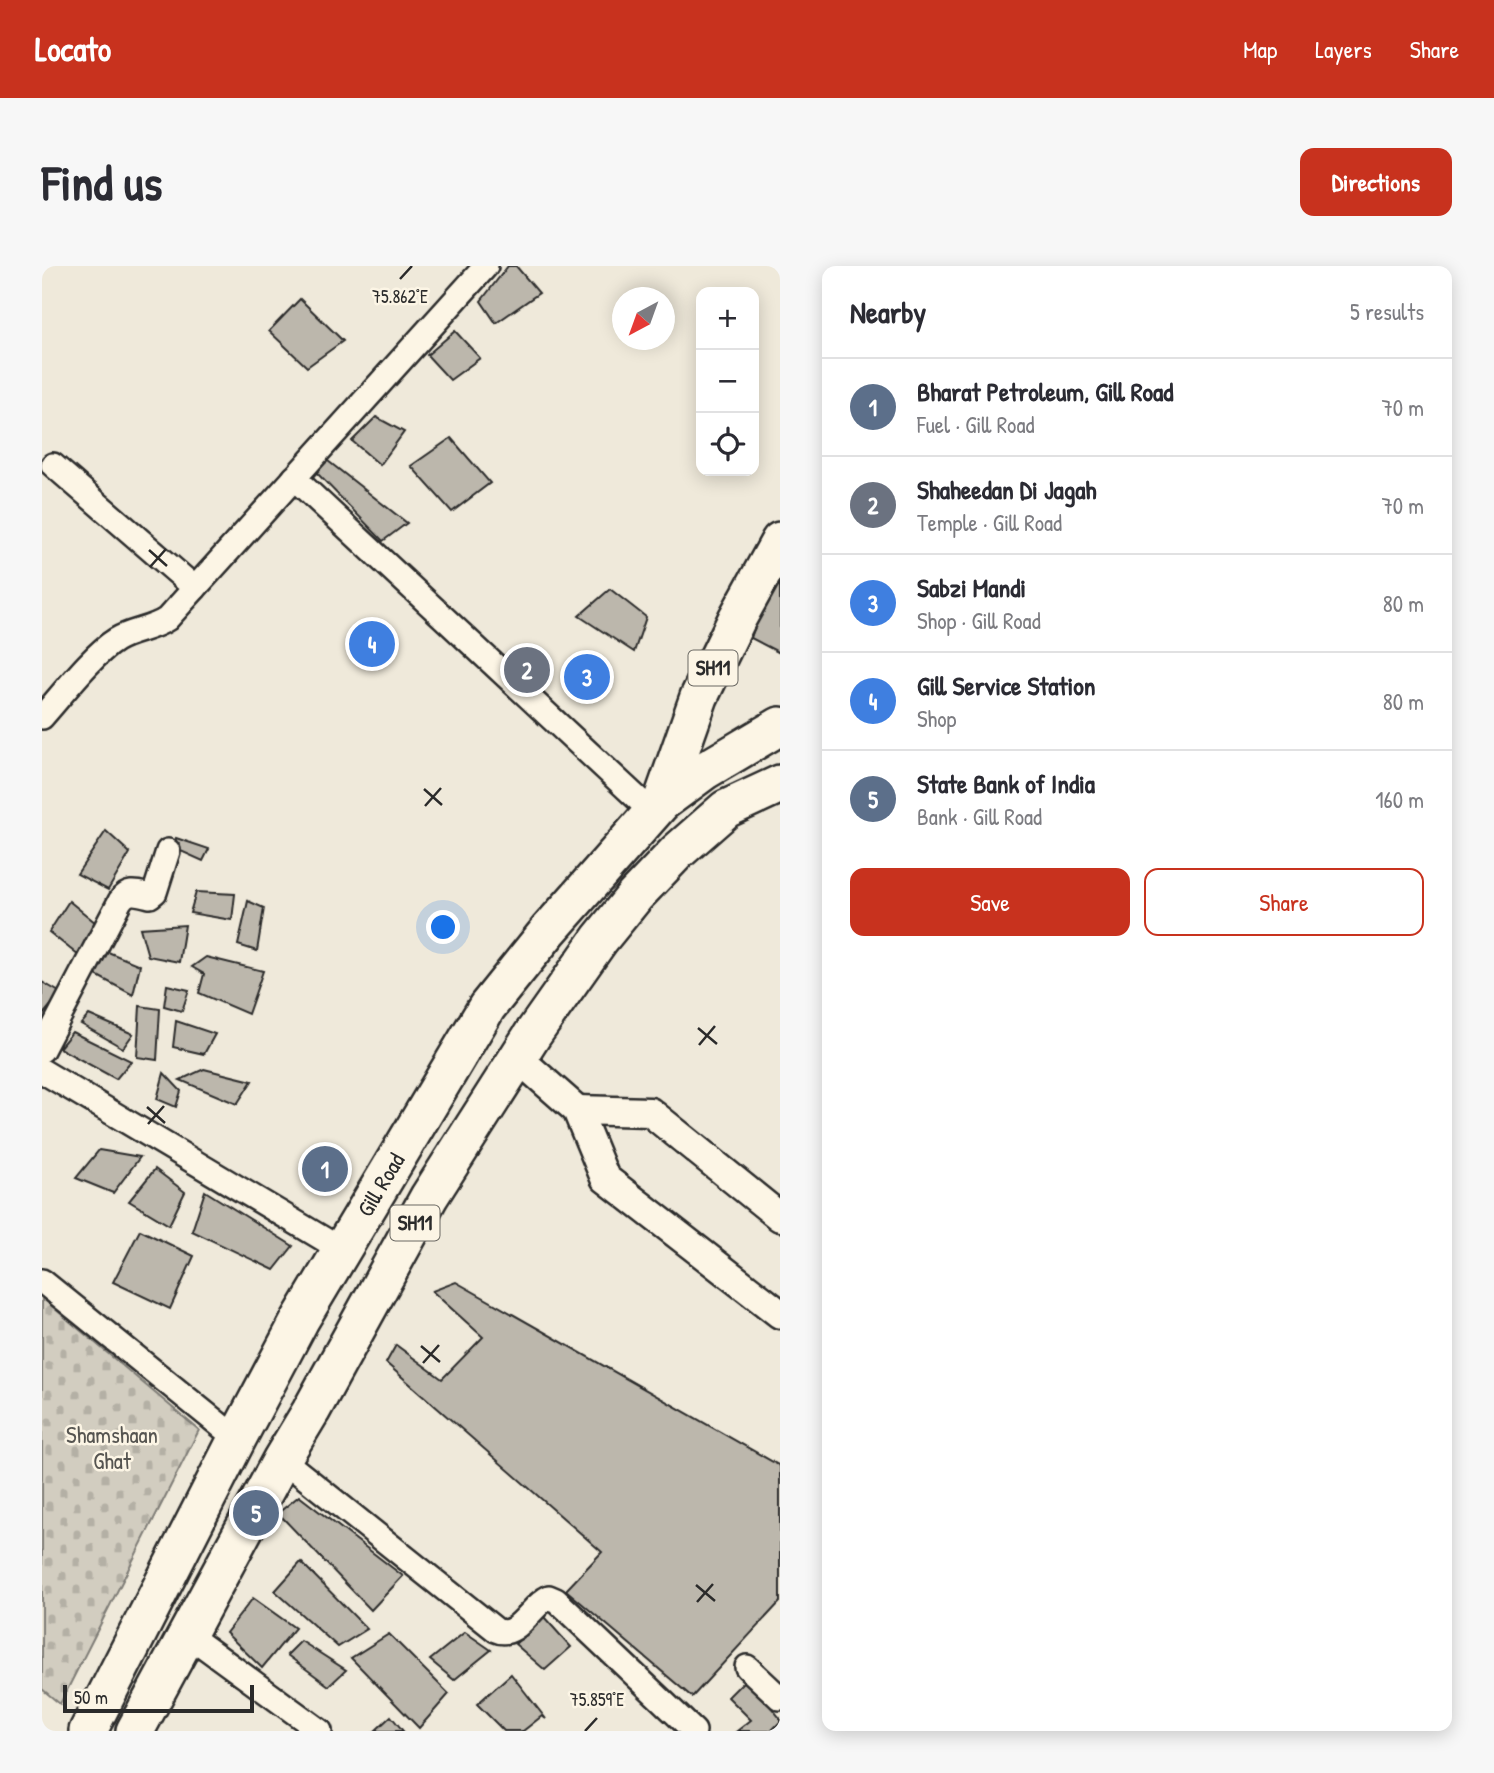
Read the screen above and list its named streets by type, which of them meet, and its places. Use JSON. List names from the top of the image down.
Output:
{
  "streets": {
    "main road": ["SH11", "Gill Road"]
  },
  "crossings": [
    ["SH11", "Gill Road"]
  ],
  "parks": ["Shamshaan Ghat"],
  "scale_bar": "50 m",
  "north": "bottom left",
  "page": {
    "header": "Locato",
    "nav": ["Map", "Layers", "Share"],
    "buttons": [
      "Directions",
      ["Save", "Share"]
    ],
    "title": "Find us",
    "heading": ["Nearby", "5 results"],
    "map_buttons": ["+", "−"],
    "list": [
      {
        "mark": "1",
        "name": "Bharat Petroleum, Gill Road",
        "note": "Fuel · Gill Road",
        "value": "70 m"
      },
      {
        "mark": "2",
        "name": "Shaheedan Di Jagah",
        "note": "Temple · Gill Road",
        "value": "70 m"
      },
      {
        "mark": "3",
        "name": "Sabzi Mandi",
        "note": "Shop · Gill Road",
        "value": "80 m"
      },
      {
        "mark": "4",
        "name": "Gill Service Station",
        "note": "Shop",
        "value": "80 m"
      },
      {
        "mark": "5",
        "name": "State Bank of India",
        "note": "Bank · Gill Road",
        "value": "160 m"
      }
    ],
    "pins": [
      "4",
      "2",
      "3",
      "1",
      "5"
    ],
    "scale": "50 m"
  },
  "coordinates": ["75.862°E", "75.859°E"]
}
